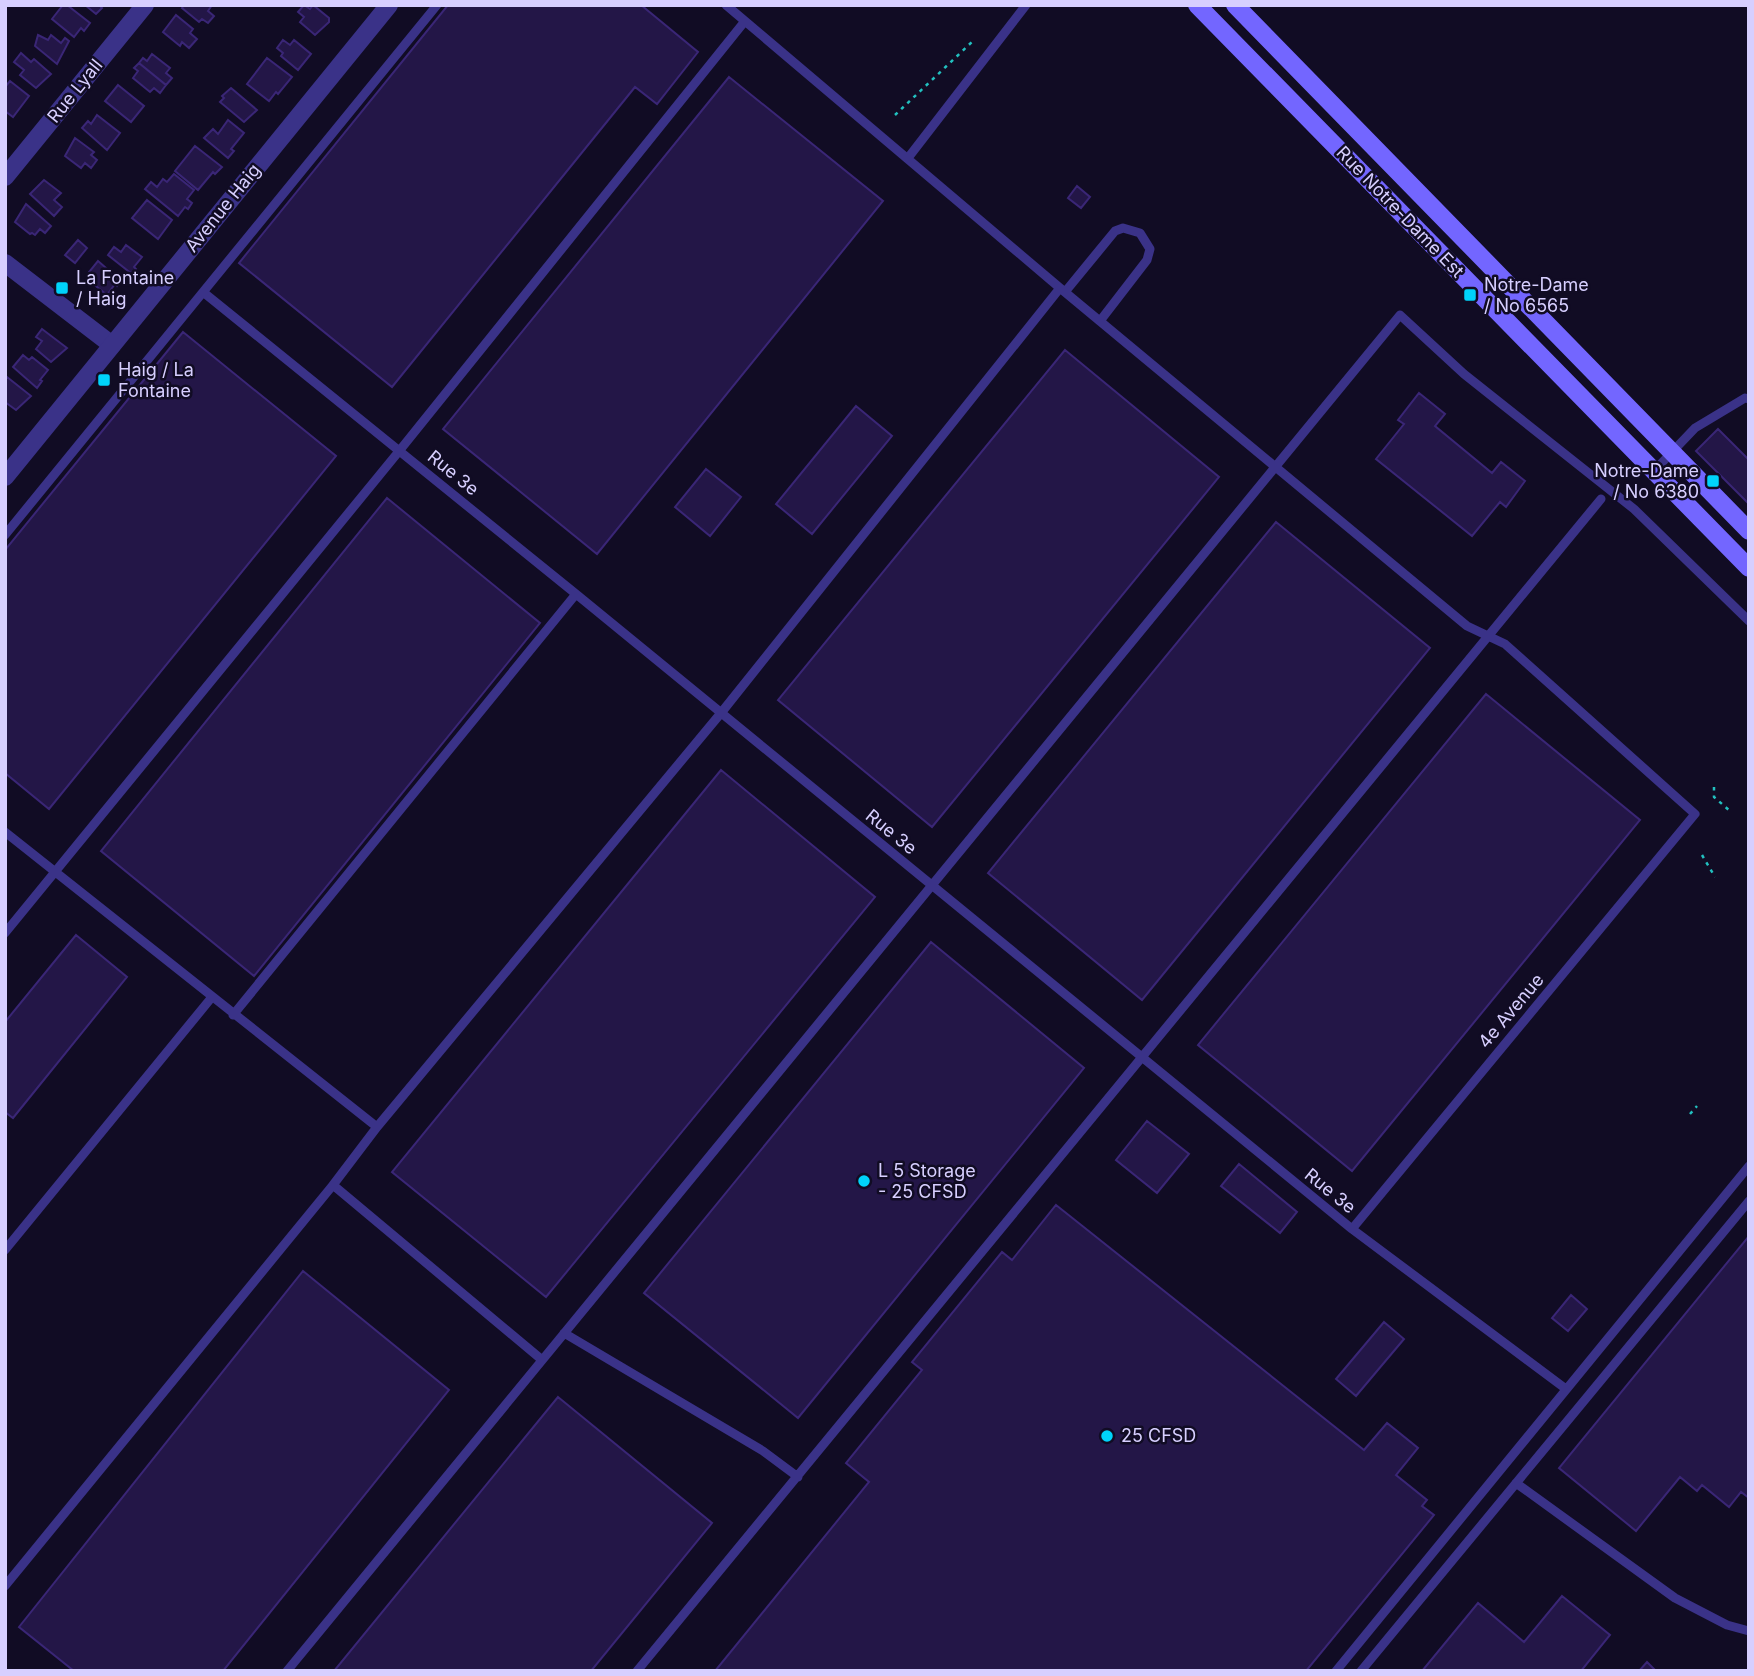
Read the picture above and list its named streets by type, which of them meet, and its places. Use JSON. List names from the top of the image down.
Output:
{
  "streets": {
    "main road": ["Rue Notre-Dame Est"],
    "street": ["Rue Lyall", "Avenue Haig"],
    "lane": ["Rue 3e", "4e Avenue"]
  },
  "crossings": [
    ["Rue 3e", "4e Avenue"]
  ],
  "places": {
    "transit": [
      "La Fontaine / Haig",
      "Notre-Dame / No 6565",
      "Haig / La Fontaine",
      "Notre-Dame / No 6380"
    ],
    "other": ["L 5 Storage - 25 CFSD", "25 CFSD"]
  }
}
